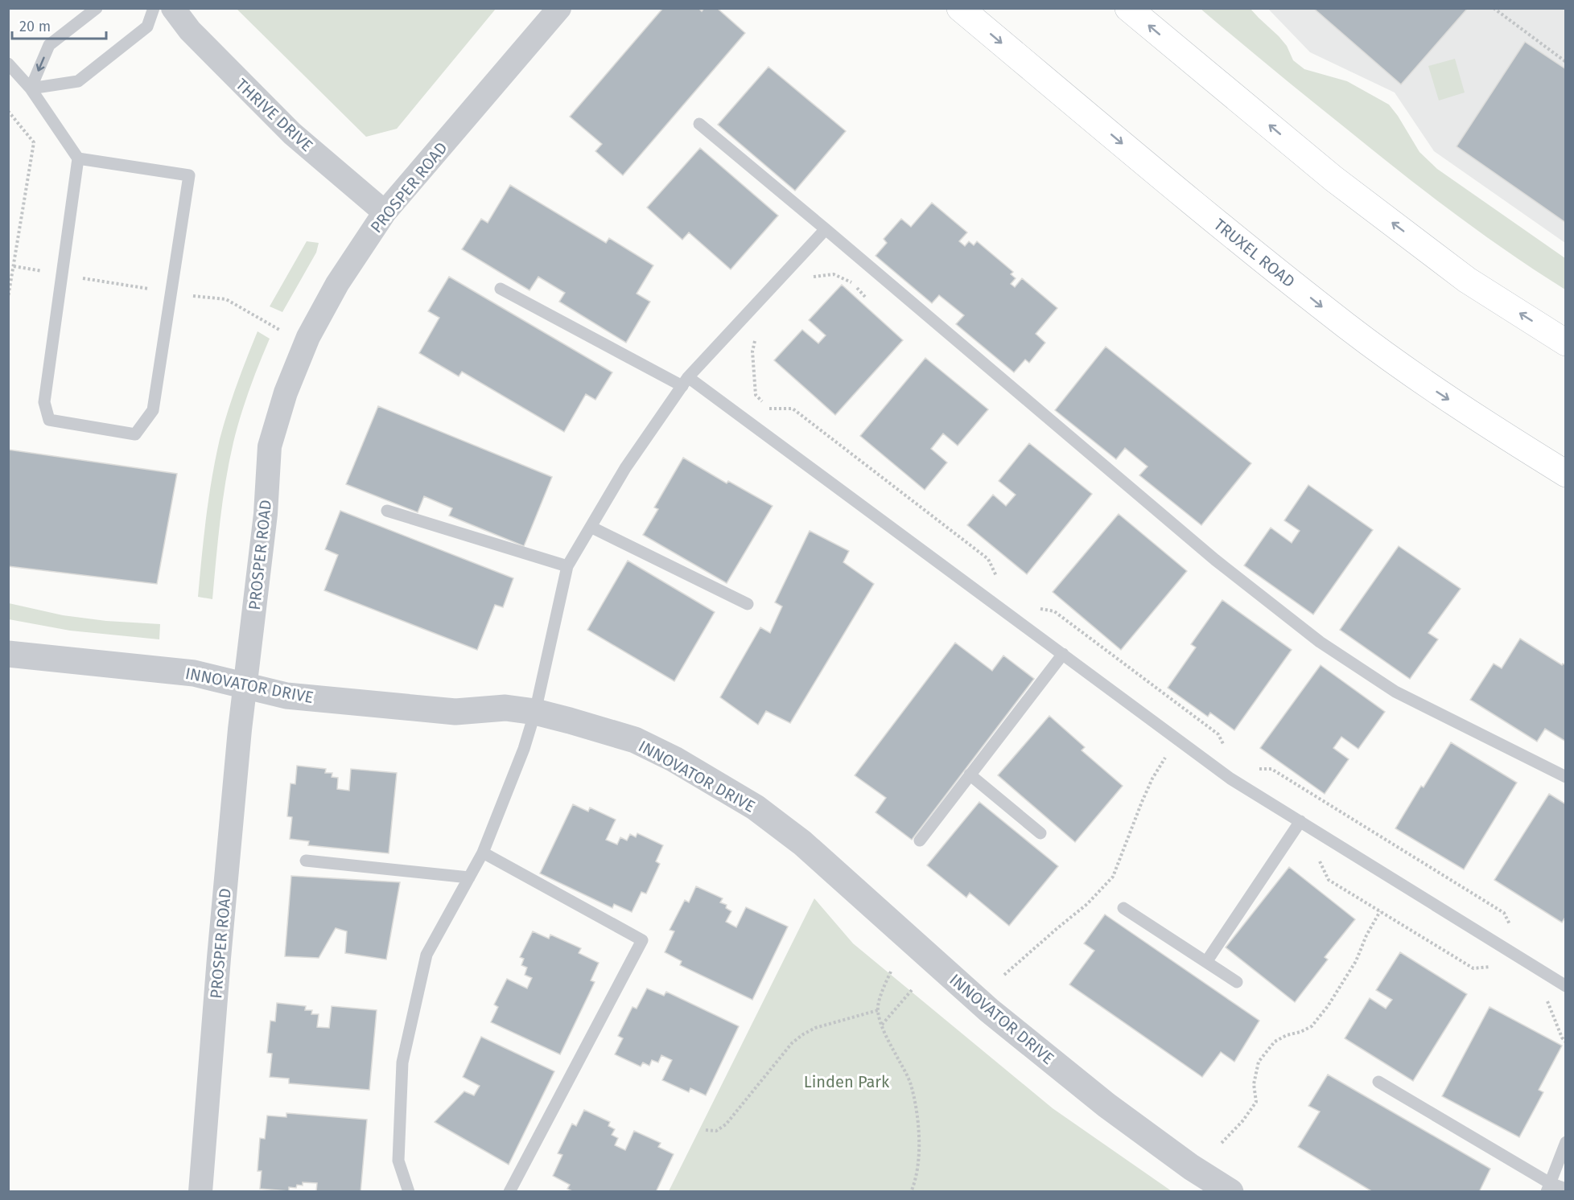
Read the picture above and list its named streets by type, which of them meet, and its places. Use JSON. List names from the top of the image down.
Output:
{
  "streets": {
    "main road": ["TRUXEL ROAD"],
    "street": ["THRIVE DRIVE", "PROSPER ROAD", "INNOVATOR DRIVE"]
  },
  "crossings": [
    ["THRIVE DRIVE", "PROSPER ROAD"],
    ["PROSPER ROAD", "INNOVATOR DRIVE"]
  ],
  "parks": ["Linden Park"],
  "scale_bar": "20 m"
}
